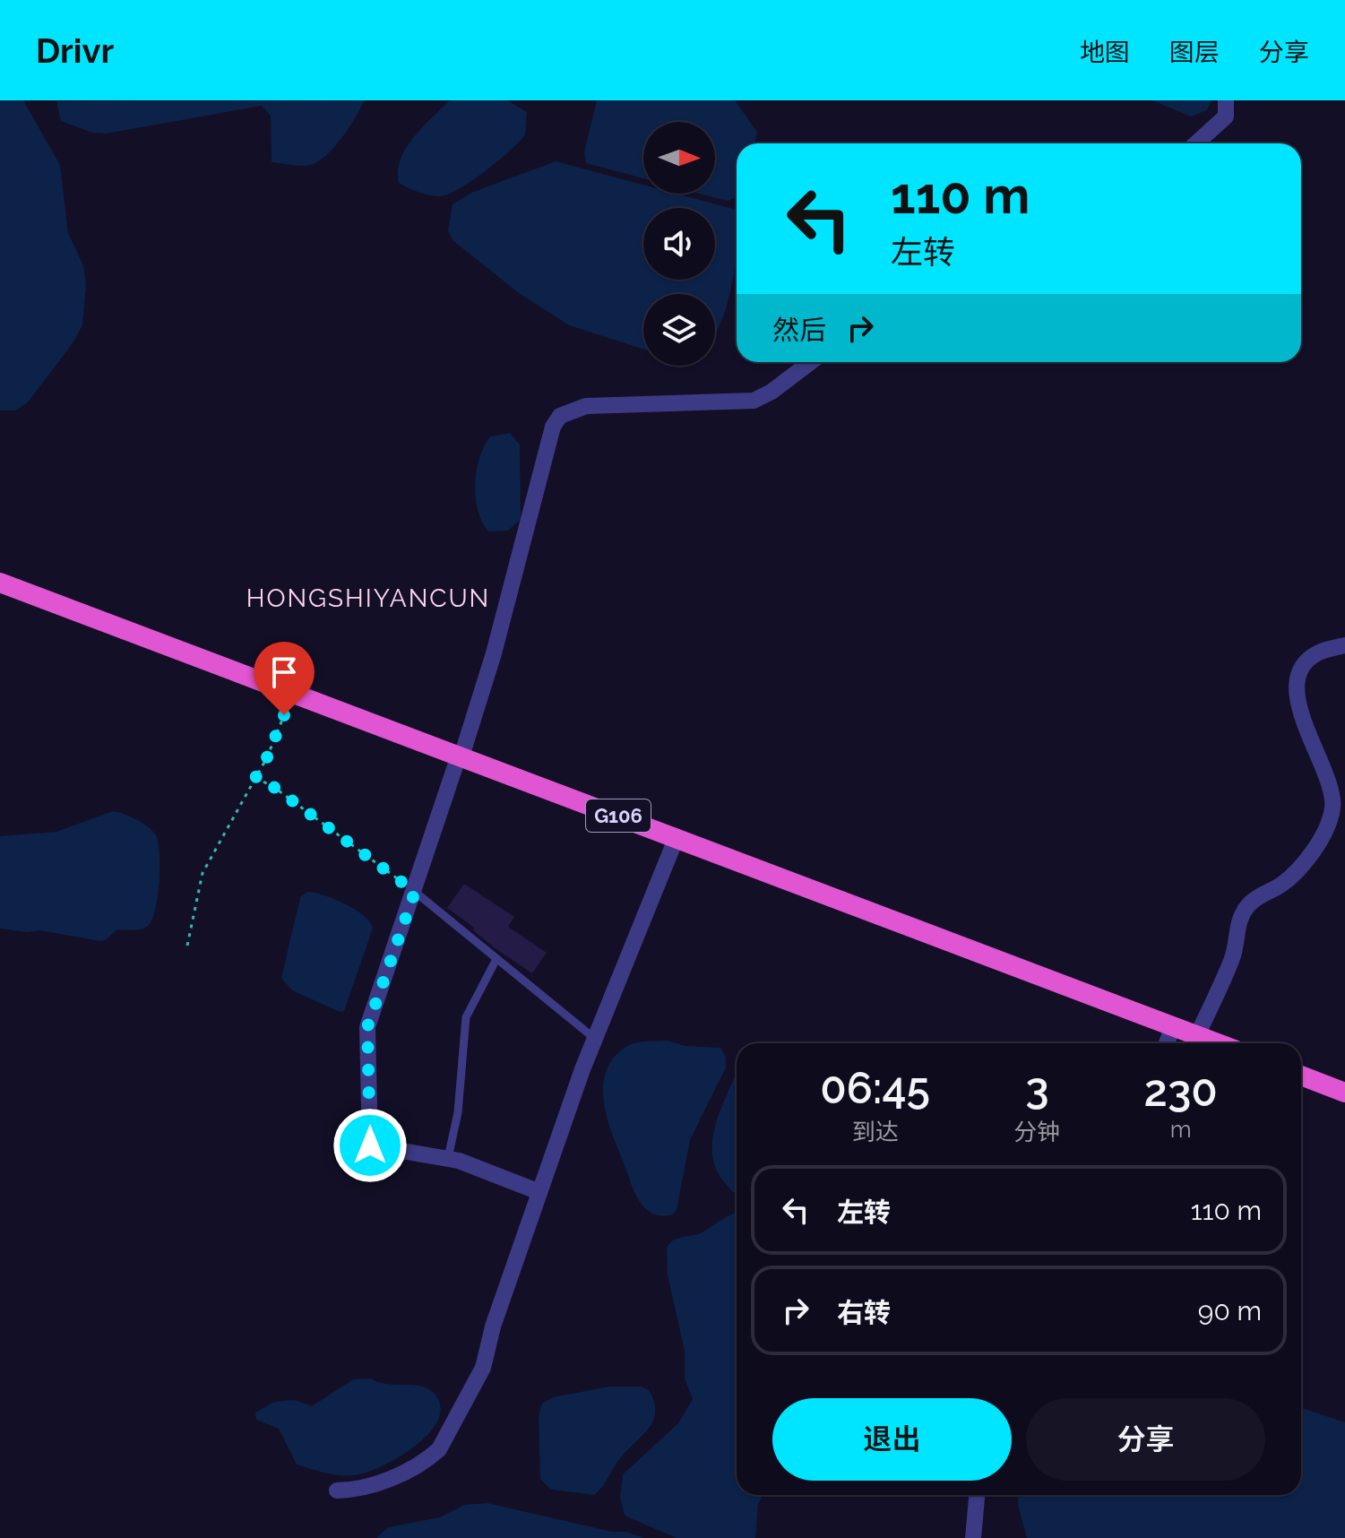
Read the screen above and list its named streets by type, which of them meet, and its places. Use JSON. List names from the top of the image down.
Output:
{
  "streets": {
    "highway": ["G106"]
  },
  "districts": ["HONGSHIYANCUN"],
  "north": "right",
  "page": {
    "header": "Drivr",
    "nav": ["地图", "图层", "分享"],
    "turn": ["110 m", "左转"],
    "then": "然后",
    "eta": [
      "06:45",
      "到达",
      "3",
      "分钟",
      "230",
      "m"
    ],
    "list": [
      {
        "name": "左转",
        "value": "110 m"
      },
      {
        "name": "右转",
        "value": "90 m"
      }
    ],
    "buttons": ["退出", "分享"]
  }
}
